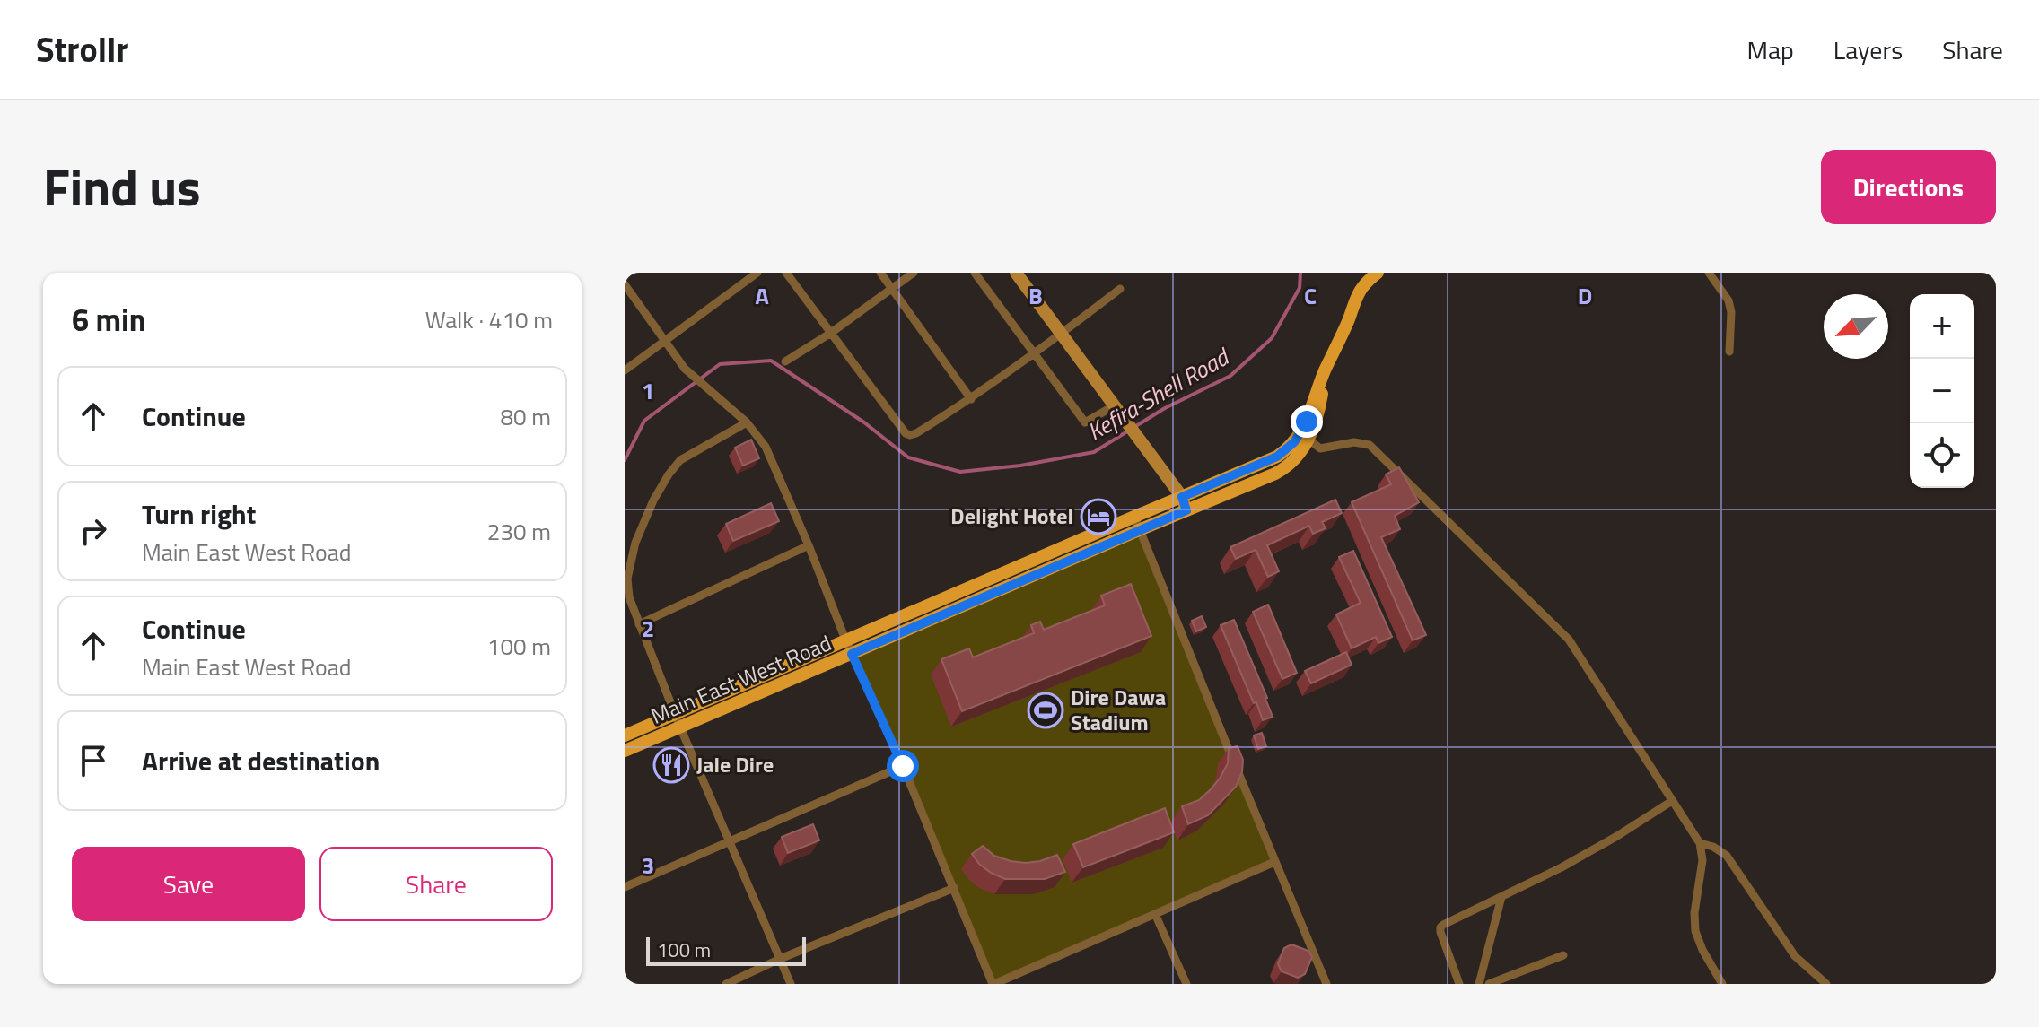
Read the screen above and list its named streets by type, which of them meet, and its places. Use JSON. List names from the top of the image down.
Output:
{
  "streets": {
    "main road": ["Main East West Road"]
  },
  "water": ["Kefira-Shell Road"],
  "places": {
    "hotel": ["Delight Hotel"],
    "sports": ["Dire Dawa Stadium"],
    "restaurant": ["Jale Dire"]
  },
  "scale_bar": "100 m",
  "north": "bottom left",
  "page": {
    "header": "Strollr",
    "nav": ["Map", "Layers", "Share"],
    "title": "Find us",
    "buttons": [
      "Directions",
      ["Save", "Share"]
    ],
    "heading": ["6 min", "Walk · 410 m"],
    "map_buttons": ["+", "−"],
    "list": [
      ["Continue", "80 m"],
      ["Turn right", "Main East West Road", "230 m"],
      ["Continue", "Main East West Road", "100 m"],
      "Arrive at destination"
    ],
    "scale": "100 m"
  },
  "grid": {
    "columns": [
      "A",
      "B",
      "C",
      "D"
    ],
    "rows": ["1", "2", "3"]
  }
}
